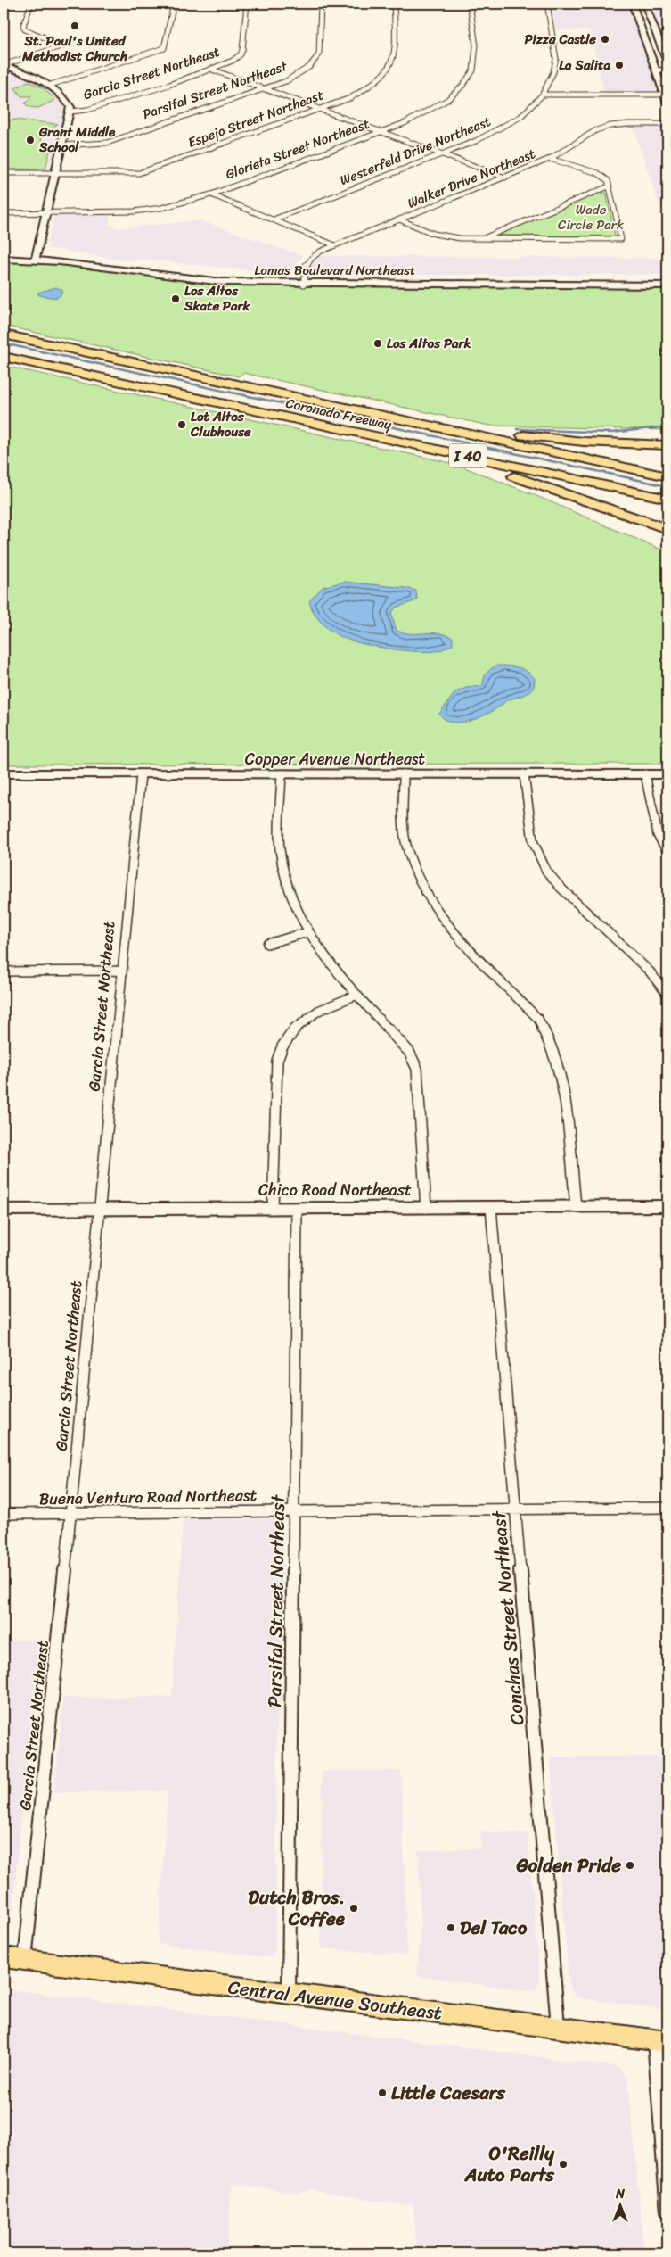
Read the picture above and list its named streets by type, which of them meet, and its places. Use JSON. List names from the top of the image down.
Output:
{
  "streets": {
    "highway": ["Coronado Freeway", "I 40"],
    "main road": [
      "Lomas Boulevard Northeast",
      "Copper Avenue Northeast",
      "Chico Road Northeast",
      "Central Avenue Southeast"
    ],
    "street": [
      "Garcia Street Northeast",
      "Parsifal Street Northeast",
      "Espejo Street Northeast",
      "Glorieta Street Northeast",
      "Westerfeld Drive Northeast",
      "Walker Drive Northeast",
      "Buena Ventura Road Northeast",
      "Conchas Street Northeast"
    ]
  },
  "crossings": [
    ["Garcia Street Northeast", "Copper Avenue Northeast"],
    ["Garcia Street Northeast", "Chico Road Northeast"],
    ["Garcia Street Northeast", "Buena Ventura Road Northeast"],
    ["Garcia Street Northeast", "Central Avenue Southeast"],
    ["Parsifal Street Northeast", "Chico Road Northeast"],
    ["Parsifal Street Northeast", "Buena Ventura Road Northeast"],
    ["Parsifal Street Northeast", "Central Avenue Southeast"],
    ["Walker Drive Northeast", "Lomas Boulevard Northeast"],
    ["Chico Road Northeast", "Conchas Street Northeast"],
    ["Buena Ventura Road Northeast", "Conchas Street Northeast"],
    ["Conchas Street Northeast", "Central Avenue Southeast"]
  ],
  "parks": ["Wade Circle Park"],
  "places": [
    "St. Paul's United Methodist Church",
    "Pizza Castle",
    "La Salita",
    "Grant Middle School",
    "Los Altos Skate Park",
    "Los Altos Park",
    "Lot Altos Clubhouse",
    "Golden Pride",
    "Dutch Bros. Coffee",
    "Del Taco",
    "Little Caesars",
    "O'Reilly Auto Parts"
  ],
  "north": "top"
}
